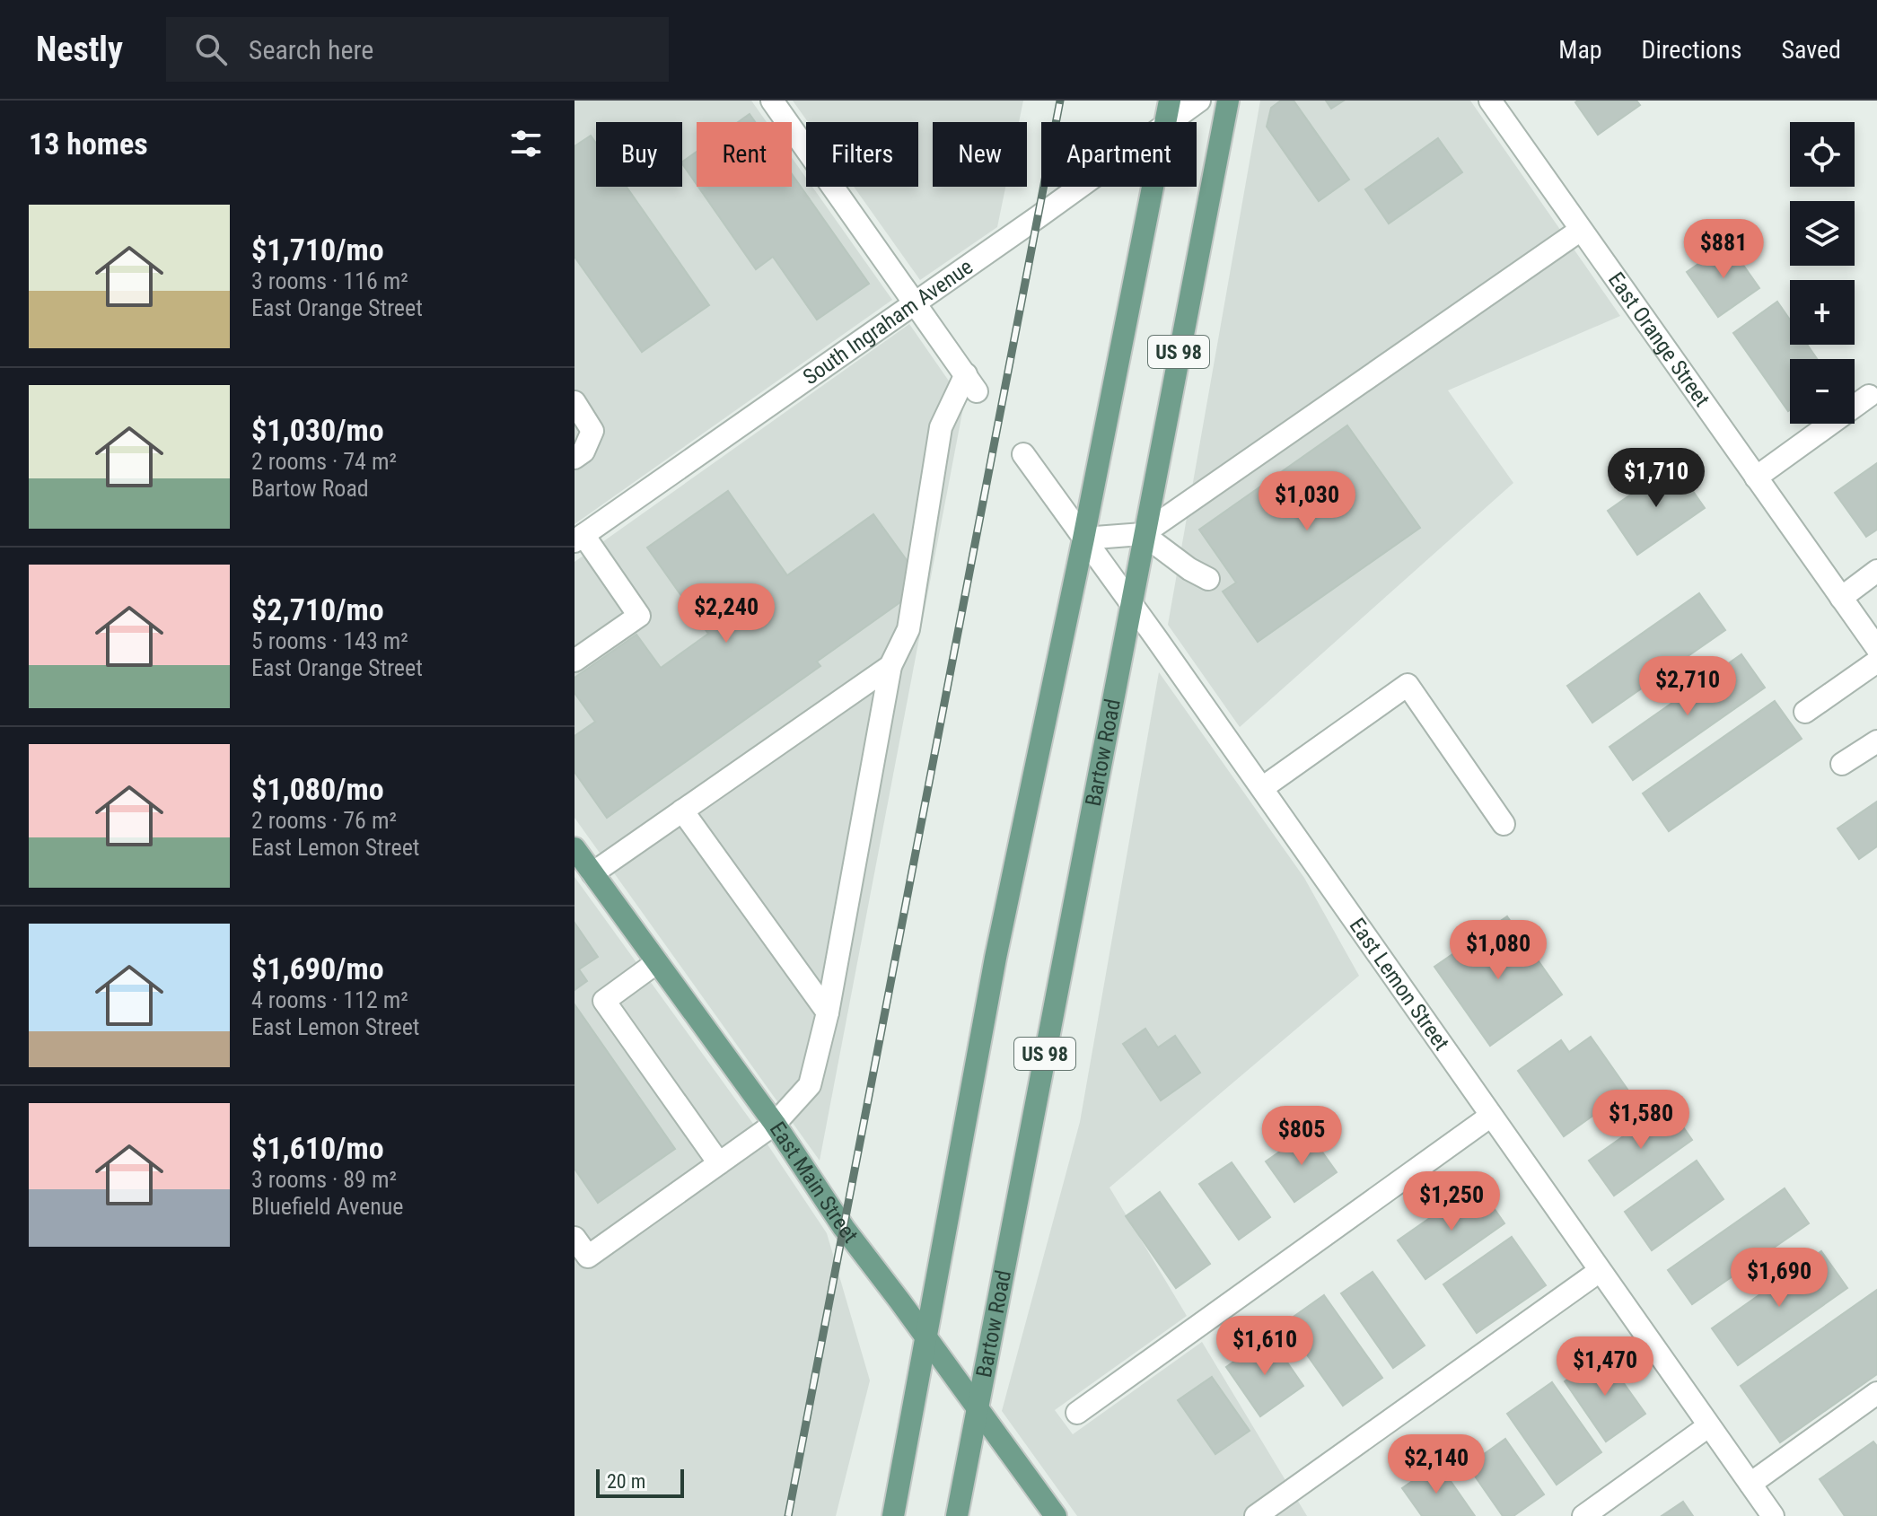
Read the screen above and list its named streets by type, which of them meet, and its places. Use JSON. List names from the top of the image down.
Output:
{
  "streets": {
    "main road": ["US 98", "Bartow Road", "East Main Street"],
    "street": ["South Ingraham Avenue", "East Orange Street", "East Lemon Street"]
  },
  "crossings": [
    ["US 98", "Bartow Road"],
    ["US 98", "East Lemon Street"],
    ["US 98", "East Main Street"],
    ["Bartow Road", "East Lemon Street"],
    ["Bartow Road", "East Main Street"]
  ],
  "scale_bar": "20 m",
  "page": {
    "header": "Nestly",
    "search": "Search here",
    "nav": ["Map", "Directions", "Saved"],
    "heading": "13 homes",
    "map_buttons": ["+", "−"],
    "chip": [
      "Buy",
      "Rent",
      "Filters",
      "New",
      "Apartment"
    ],
    "list": [
      {
        "name": "$1,710/mo",
        "note": "3 rooms · 116 m² · East Orange Street"
      },
      {
        "name": "$1,030/mo",
        "note": "2 rooms · 74 m² · Bartow Road"
      },
      {
        "name": "$2,710/mo",
        "note": "5 rooms · 143 m² · East Orange Street"
      },
      {
        "name": "$1,080/mo",
        "note": "2 rooms · 76 m² · East Lemon Street"
      },
      {
        "name": "$1,690/mo",
        "note": "4 rooms · 112 m² · East Lemon Street"
      },
      {
        "name": "$1,610/mo",
        "note": "3 rooms · 89 m² · Bluefield Avenue"
      }
    ],
    "price": [
      "$881",
      "$1,710",
      "$1,030",
      "$2,240",
      "$2,710",
      "$1,080",
      "$1,580",
      "$805",
      "$1,250",
      "$1,690",
      "$1,610",
      "$1,470",
      "$2,140"
    ],
    "scale": "20 m"
  }
}
